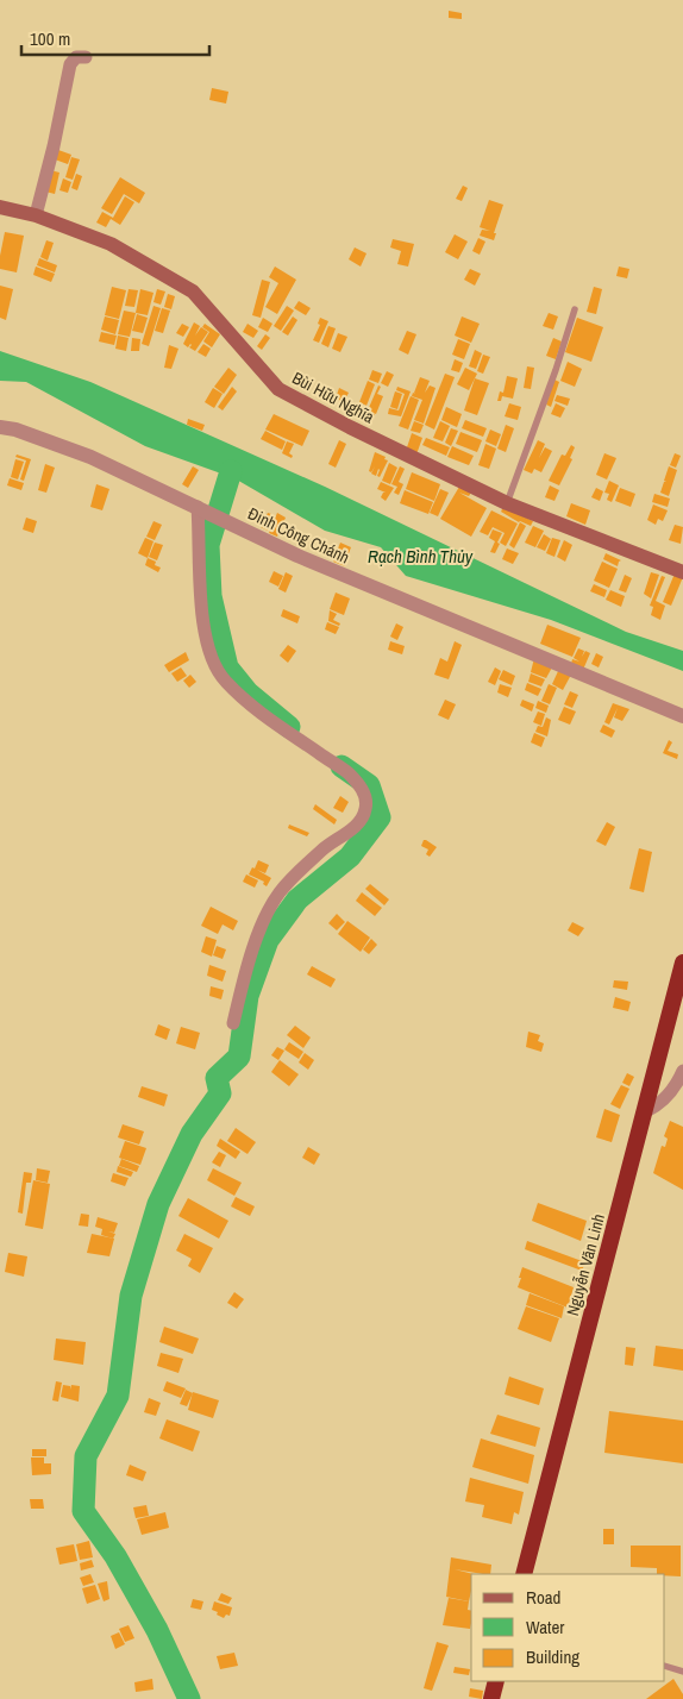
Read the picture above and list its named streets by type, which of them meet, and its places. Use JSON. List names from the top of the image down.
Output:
{
  "streets": {
    "highway": ["Nguyễn Văn Linh"],
    "main road": ["Bùi Hữu Nghĩa"],
    "street": ["Đinh Công Chánh"]
  },
  "water": ["Rạch Bình Thủy"],
  "legend": ["Road", "Water", "Building"],
  "scale_bar": "100 m"
}
